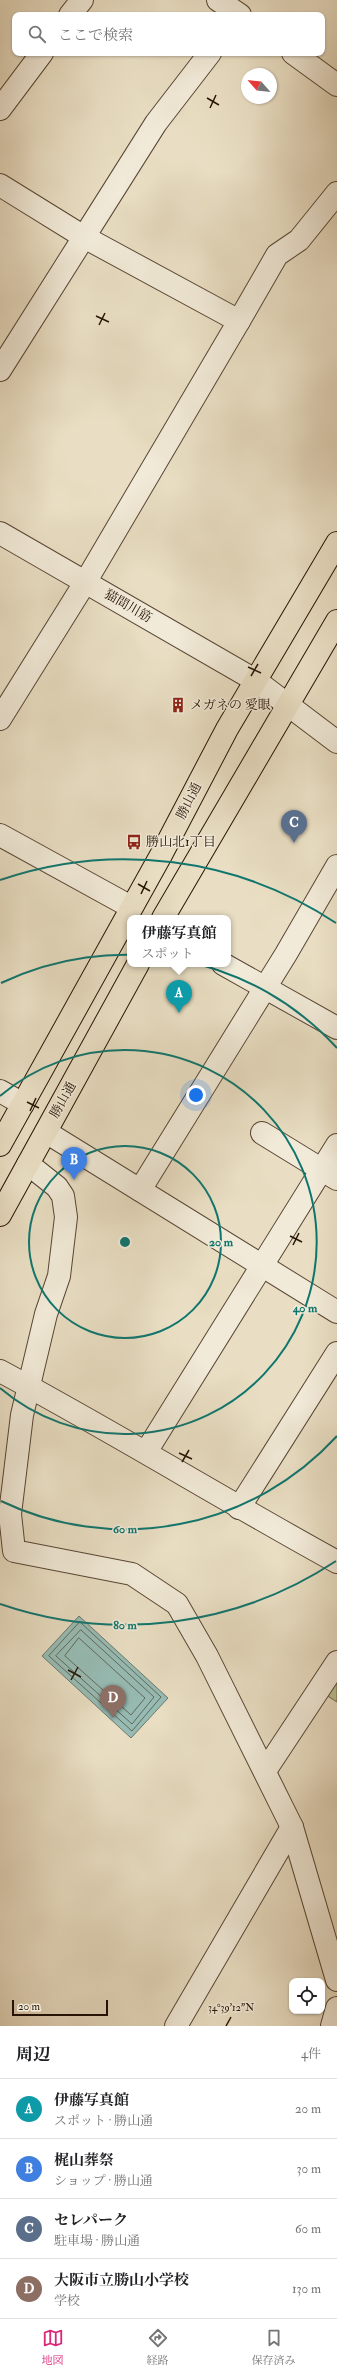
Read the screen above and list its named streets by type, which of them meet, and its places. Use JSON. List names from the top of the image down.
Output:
{
  "streets": {
    "main road": ["勝山通"],
    "street": ["猫間川筋"]
  },
  "crossings": [
    ["猫間川筋", "勝山通"]
  ],
  "places": {
    "building": ["メガネの 愛眼"],
    "bus stop": ["勝山北1丁目"]
  },
  "scale_bar": "20 m",
  "north": "top left",
  "page": {
    "search": "ここで検索",
    "pins": [
      "C",
      "A",
      "B",
      "D"
    ],
    "popup": ["伊藤写真館", "スポット"],
    "scale": "20 m",
    "heading": ["周辺", "4件"],
    "list": [
      {
        "mark": "A",
        "name": "伊藤写真館",
        "note": "スポット · 勝山通",
        "value": "20 m"
      },
      {
        "mark": "B",
        "name": "梶山葬祭",
        "note": "ショップ · 勝山通",
        "value": "30 m"
      },
      {
        "mark": "C",
        "name": "セレパーク",
        "note": "駐車場 · 勝山通",
        "value": "60 m"
      },
      {
        "mark": "D",
        "name": "大阪市立勝山小学校",
        "note": "学校",
        "value": "130 m"
      }
    ],
    "nav": ["地図", "経路", "保存済み"]
  },
  "coordinates": ["34°39'12\"N"],
  "rings": [
    "20 m",
    "40 m",
    "60 m",
    "80 m"
  ]
}
